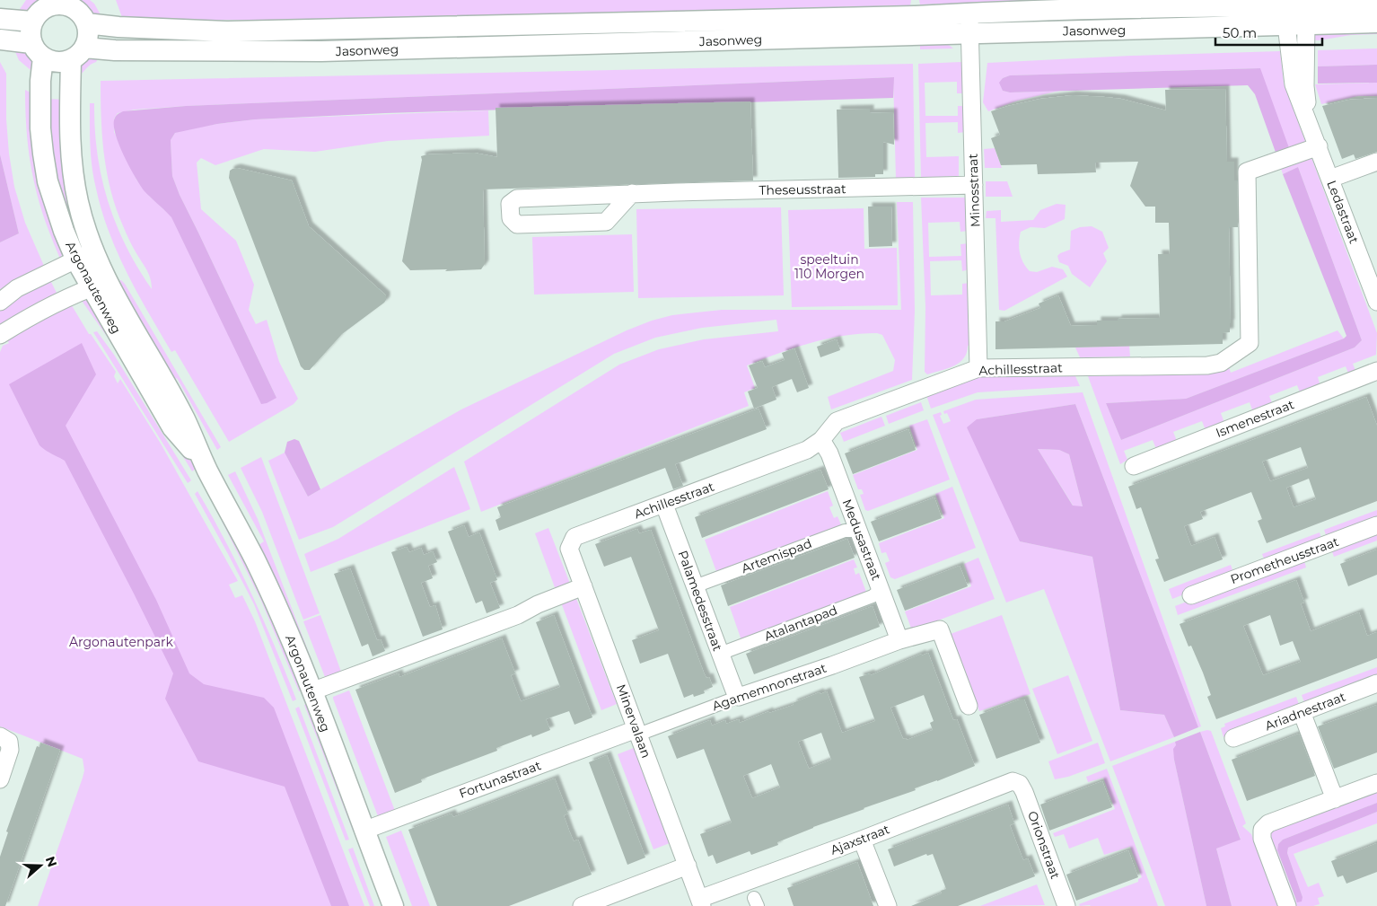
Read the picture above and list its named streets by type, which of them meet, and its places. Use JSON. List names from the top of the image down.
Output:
{
  "streets": {
    "street": [
      "Jasonweg",
      "Theseusstraat",
      "Minosstraat",
      "Ledastraat",
      "Argonautenweg",
      "Achillesstraat",
      "Ismenestraat",
      "Medusastraat",
      "Artemispad",
      "Prometheusstraat",
      "Palamedesstraat",
      "Atalantapad",
      "Agamemnonstraat",
      "Ariadnestraat",
      "Minervalaan",
      "Fortunastraat",
      "Ajaxstraat",
      "Orionstraat"
    ]
  },
  "crossings": [
    ["Jasonweg", "Minosstraat"],
    ["Jasonweg", "Ledastraat"],
    ["Jasonweg", "Argonautenweg"],
    ["Theseusstraat", "Minosstraat"],
    ["Minosstraat", "Achillesstraat"],
    ["Ledastraat", "Achillesstraat"],
    ["Argonautenweg", "Fortunastraat"],
    ["Achillesstraat", "Medusastraat"],
    ["Achillesstraat", "Palamedesstraat"],
    ["Achillesstraat", "Minervalaan"],
    ["Medusastraat", "Artemispad"],
    ["Medusastraat", "Atalantapad"],
    ["Medusastraat", "Agamemnonstraat"],
    ["Artemispad", "Palamedesstraat"],
    ["Palamedesstraat", "Atalantapad"],
    ["Palamedesstraat", "Agamemnonstraat"],
    ["Agamemnonstraat", "Minervalaan"],
    ["Agamemnonstraat", "Fortunastraat"],
    ["Minervalaan", "Fortunastraat"],
    ["Minervalaan", "Ajaxstraat"],
    ["Ajaxstraat", "Orionstraat"]
  ],
  "parks": ["speeltuin 110 Morgen", "Argonautenpark"],
  "scale_bar": "50 m",
  "north": "right"
}
